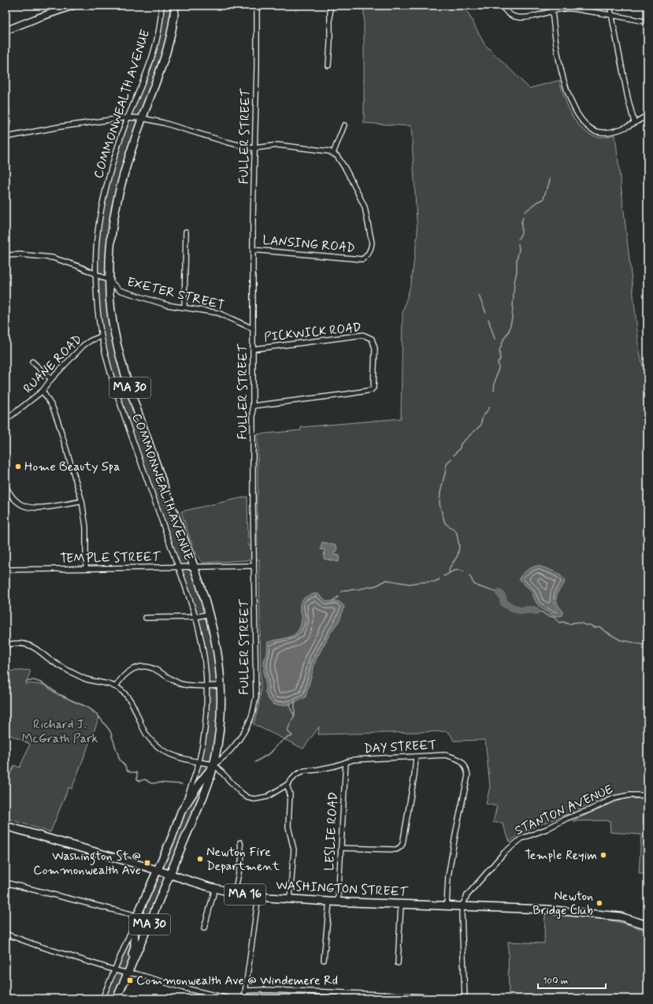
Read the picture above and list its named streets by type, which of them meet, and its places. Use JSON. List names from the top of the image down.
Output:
{
  "streets": {
    "main road": [
      "COMMONWEALTH AVENUE",
      "MA 30",
      "WASHINGTON STREET",
      "MA 16"
    ],
    "street": [
      "FULLER STREET",
      "LANSING ROAD",
      "EXETER STREET",
      "PICKWICK ROAD",
      "RUANE ROAD",
      "TEMPLE STREET",
      "DAY STREET",
      "STANTON AVENUE",
      "LESLIE ROAD"
    ]
  },
  "crossings": [
    ["COMMONWEALTH AVENUE", "FULLER STREET"],
    ["COMMONWEALTH AVENUE", "EXETER STREET"],
    ["COMMONWEALTH AVENUE", "RUANE ROAD"],
    ["COMMONWEALTH AVENUE", "TEMPLE STREET"],
    ["COMMONWEALTH AVENUE", "DAY STREET"],
    ["COMMONWEALTH AVENUE", "WASHINGTON STREET"],
    ["FULLER STREET", "LANSING ROAD"],
    ["FULLER STREET", "EXETER STREET"],
    ["FULLER STREET", "PICKWICK ROAD"],
    ["FULLER STREET", "TEMPLE STREET"],
    ["FULLER STREET", "DAY STREET"],
    ["DAY STREET", "LESLIE ROAD"],
    ["DAY STREET", "WASHINGTON STREET"],
    ["STANTON AVENUE", "WASHINGTON STREET"],
    ["LESLIE ROAD", "WASHINGTON STREET"]
  ],
  "parks": ["Richard J. McGrath Park"],
  "places": {
    "other": [
      "Home Beauty Spa",
      "Temple Reyim",
      "Newton Fire Department",
      "Newton Bridge Club"
    ],
    "transit": ["Washington St @ Commonwealth Ave", "Commonwealth Ave @ Windemere Rd"]
  },
  "scale_bar": "100 m"
}
